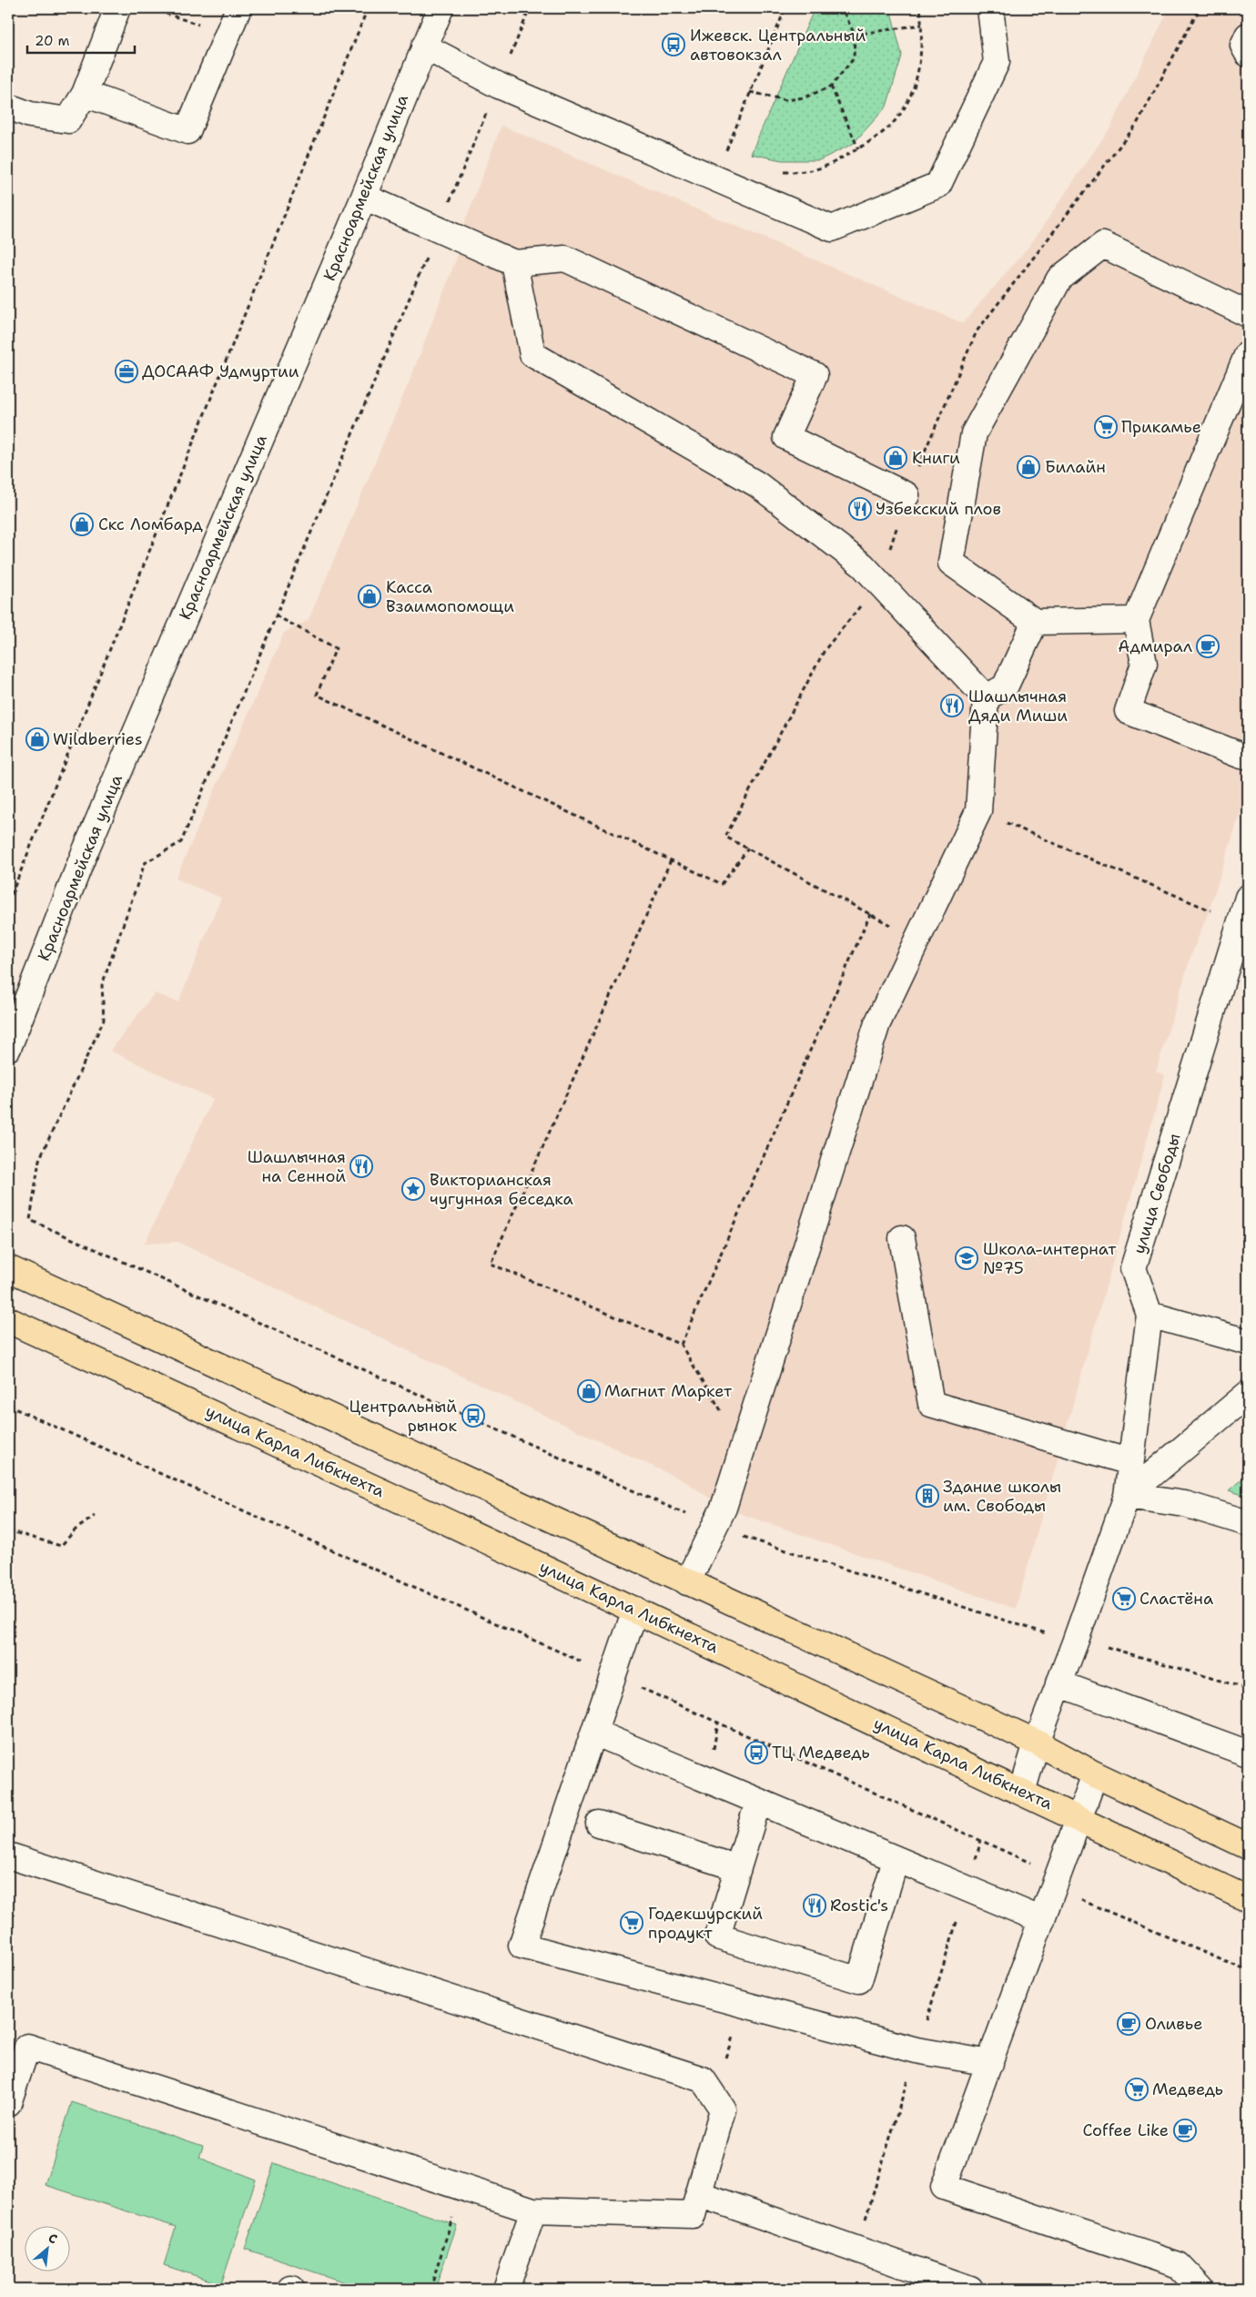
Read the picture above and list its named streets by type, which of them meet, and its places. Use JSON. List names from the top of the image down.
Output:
{
  "streets": {
    "main road": ["улица Карла Либкнехта"],
    "street": ["Красноармейская улица", "улица Свободы"]
  },
  "crossings": [
    ["улица Свободы", "улица Карла Либкнехта"]
  ],
  "places": {
    "bus stop": ["Ижевск. Центральный автовокзал", "Центральный рынок", "ТЦ Медведь"],
    "office": ["ДОСААФ Удмуртии"],
    "supermarket": [
      "Прикамье",
      "Сластёна",
      "Годекшурский продукт",
      "Медведь"
    ],
    "shop": [
      "Книги",
      "Билайн",
      "Скс Ломбард",
      "Касса Взаимопомощи",
      "Wildberries",
      "Магнит Маркет"
    ],
    "restaurant": [
      "Узбекский плов",
      "Шашлычная Дяди Миши",
      "Шашлычная на Сенной",
      "Rostic's"
    ],
    "cafe": ["Адмирал", "Оливье", "Coffee Like"],
    "place": ["Викторианская чугунная беседка"],
    "school or university": ["Школа-интернат №75"],
    "building": ["Здание школы им. Свободы"]
  },
  "scale_bar": "20 m",
  "north": "top right"
}
